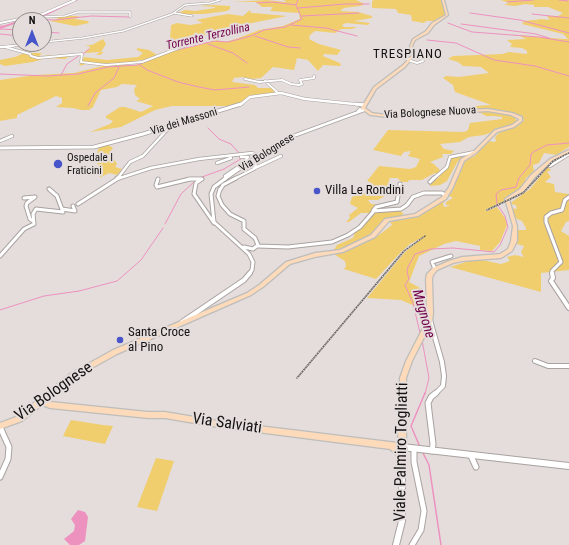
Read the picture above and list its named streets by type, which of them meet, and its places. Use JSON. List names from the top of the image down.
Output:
{
  "streets": {
    "main road": [
      "Via Bolognese Nuova",
      "Via Bolognese",
      "Via Salviati",
      "Viale Palmiro Togliatti"
    ],
    "street": ["Via dei Massoni"]
  },
  "crossings": [
    ["Via Bolognese Nuova", "Via dei Massoni"],
    ["Via Bolognese Nuova", "Via Bolognese"],
    ["Via dei Massoni", "Via Bolognese"],
    ["Via Bolognese", "Via Salviati"],
    ["Via Salviati", "Viale Palmiro Togliatti"]
  ],
  "districts": ["TRESPIANO"],
  "water": ["Torrente Terzollina", "Mugnone"],
  "places": ["Ospedale I Fraticini", "Villa Le Rondini", "Santa Croce al Pino"],
  "north": "top"
}
